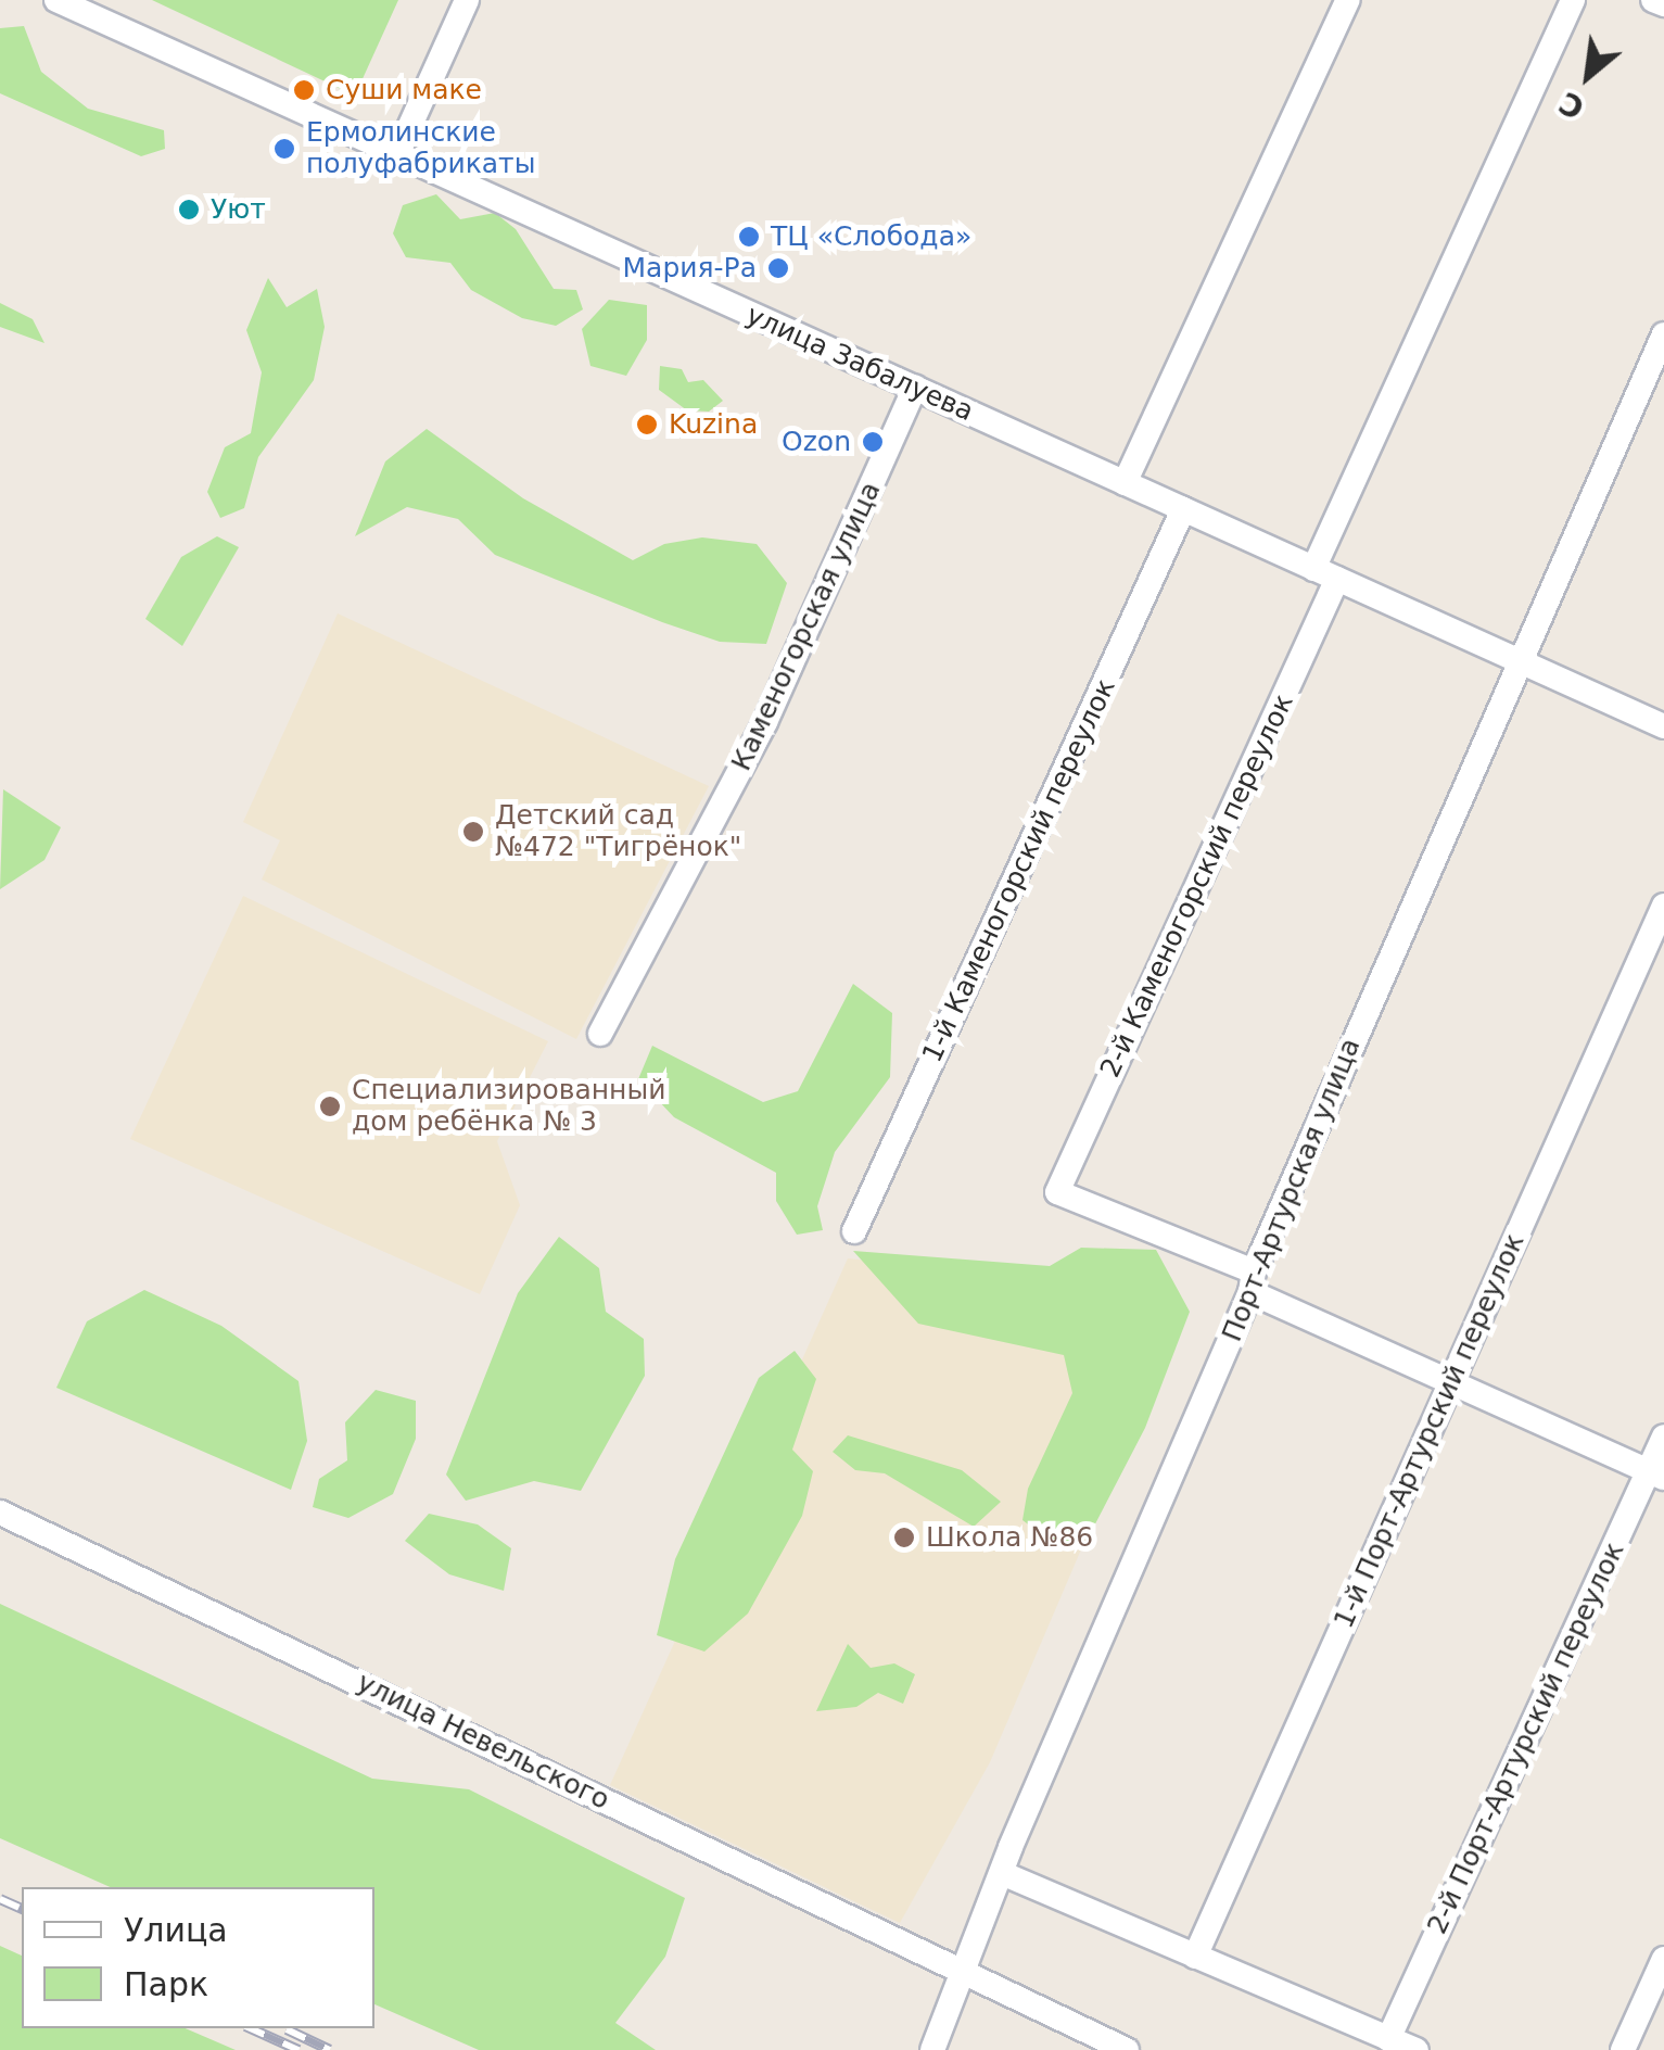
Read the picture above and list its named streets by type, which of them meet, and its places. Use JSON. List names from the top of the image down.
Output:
{
  "streets": {
    "street": [
      "улица Забалуева",
      "Каменогорская улица",
      "1-й Каменогорский переулок",
      "2-й Каменогорский переулок",
      "Порт-Артурская улица",
      "1-й Порт-Артурский переулок",
      "2-й Порт-Артурский переулок",
      "улица Невельского"
    ]
  },
  "crossings": [
    ["улица Забалуева", "Каменогорская улица"],
    ["улица Забалуева", "1-й Каменогорский переулок"],
    ["улица Забалуева", "2-й Каменогорский переулок"],
    ["улица Забалуева", "Порт-Артурская улица"],
    ["2-й Каменогорский переулок", "Порт-Артурская улица"],
    ["Порт-Артурская улица", "улица Невельского"]
  ],
  "places": [
    "Суши маке",
    "Ермолинские полуфабрикаты",
    "Уют",
    "ТЦ «Слобода»",
    "Мария-Ра",
    "Kuzina",
    "Ozon",
    "Детский сад №472 \"Тигрёнок\"",
    "Специализированный дом ребёнка № 3",
    "Школа №86"
  ],
  "legend": ["Улица", "Парк"],
  "north": "bottom left"
}
